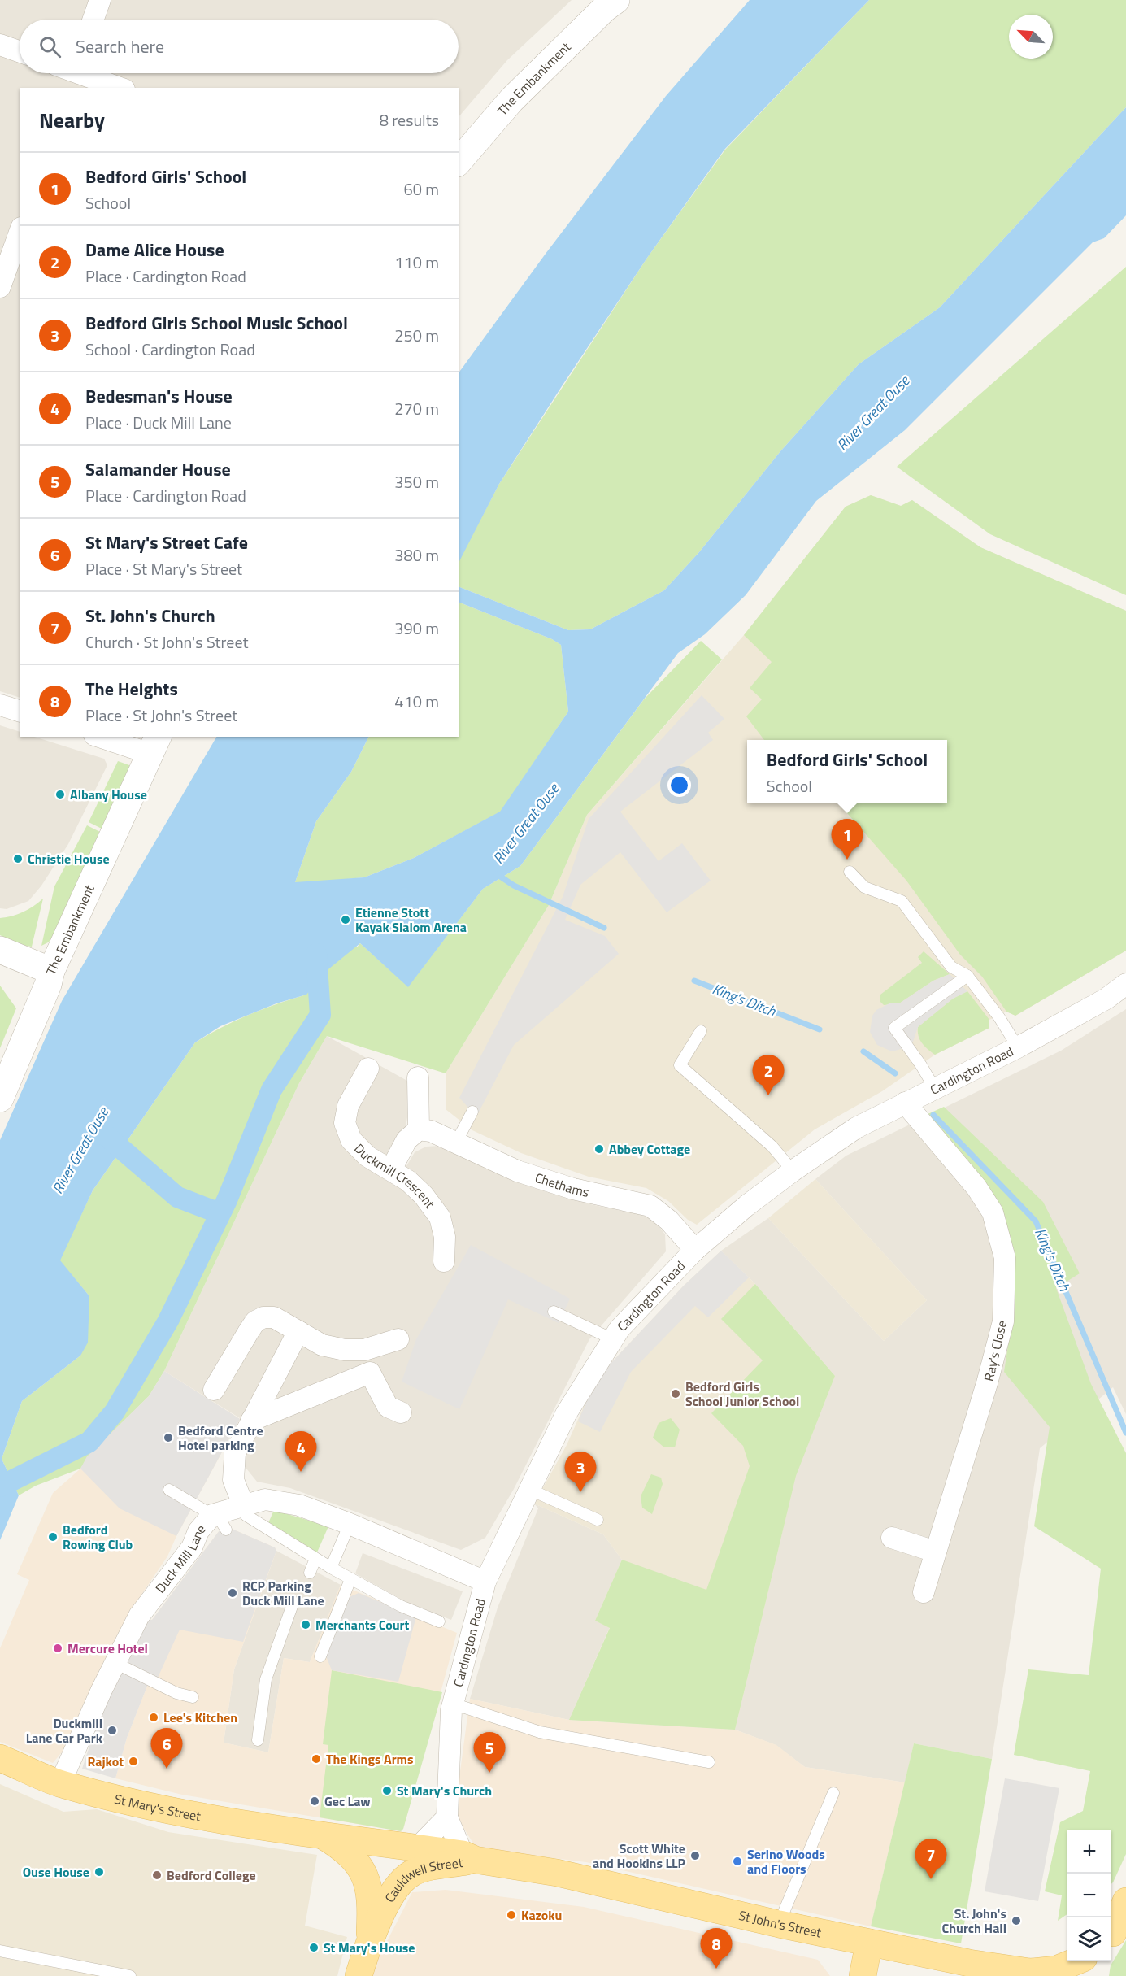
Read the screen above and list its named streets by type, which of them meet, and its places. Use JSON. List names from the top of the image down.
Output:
{
  "streets": {
    "main road": ["St Mary's Street", "Cauldwell Street", "St John's Street"],
    "street": [
      "The Embankment",
      "Cardington Road",
      "Duckmill Crescent",
      "Chethams",
      "Ray's Close",
      "Duck Mill Lane"
    ]
  },
  "crossings": [
    ["Cardington Road", "Chethams"],
    ["Cardington Road", "Ray's Close"],
    ["Cardington Road", "Duck Mill Lane"],
    ["Cardington Road", "St Mary's Street"],
    ["Cardington Road", "Cauldwell Street"],
    ["Cardington Road", "St John's Street"],
    ["Duck Mill Lane", "St Mary's Street"],
    ["St Mary's Street", "Cauldwell Street"],
    ["St Mary's Street", "St John's Street"],
    ["Cauldwell Street", "St John's Street"]
  ],
  "water": ["River Great Ouse", "King's Ditch"],
  "places": [
    "Albany House",
    "Christie House",
    "Etienne Stott Kayak Slalom Arena",
    "Abbey Cottage",
    "Bedford Girls School Junior School",
    "Bedford Centre Hotel parking",
    "Bedford Rowing Club",
    "RCP Parking Duck Mill Lane",
    "Merchants Court",
    "Mercure Hotel",
    "Lee's Kitchen",
    "Duckmill Lane Car Park",
    "The Kings Arms",
    "Rajkot",
    "St Mary's Church",
    "Gec Law",
    "Scott White and Hookins LLP",
    "Serino Woods and Floors",
    "Ouse House",
    "Bedford College",
    "Kazoku",
    "St. John's Church Hall",
    "St Mary's House"
  ],
  "north": "top left",
  "page": {
    "search": "Search here",
    "heading": ["Nearby", "8 results"],
    "list": [
      {
        "mark": "1",
        "name": "Bedford Girls' School",
        "note": "School",
        "value": "60 m"
      },
      {
        "mark": "2",
        "name": "Dame Alice House",
        "note": "Place · Cardington Road",
        "value": "110 m"
      },
      {
        "mark": "3",
        "name": "Bedford Girls School Music School",
        "note": "School · Cardington Road",
        "value": "250 m"
      },
      {
        "mark": "4",
        "name": "Bedesman's House",
        "note": "Place · Duck Mill Lane",
        "value": "270 m"
      },
      {
        "mark": "5",
        "name": "Salamander House",
        "note": "Place · Cardington Road",
        "value": "350 m"
      },
      {
        "mark": "6",
        "name": "St Mary's Street Cafe",
        "note": "Place · St Mary's Street",
        "value": "380 m"
      },
      {
        "mark": "7",
        "name": "St. John's Church",
        "note": "Church · St John's Street",
        "value": "390 m"
      },
      {
        "mark": "8",
        "name": "The Heights",
        "note": "Place · St John's Street",
        "value": "410 m"
      }
    ],
    "popup": ["Bedford Girls' School", "School"],
    "pins": [
      "1",
      "2",
      "4",
      "3",
      "6",
      "5",
      "7",
      "8"
    ],
    "map_buttons": ["+", "−"]
  }
}
